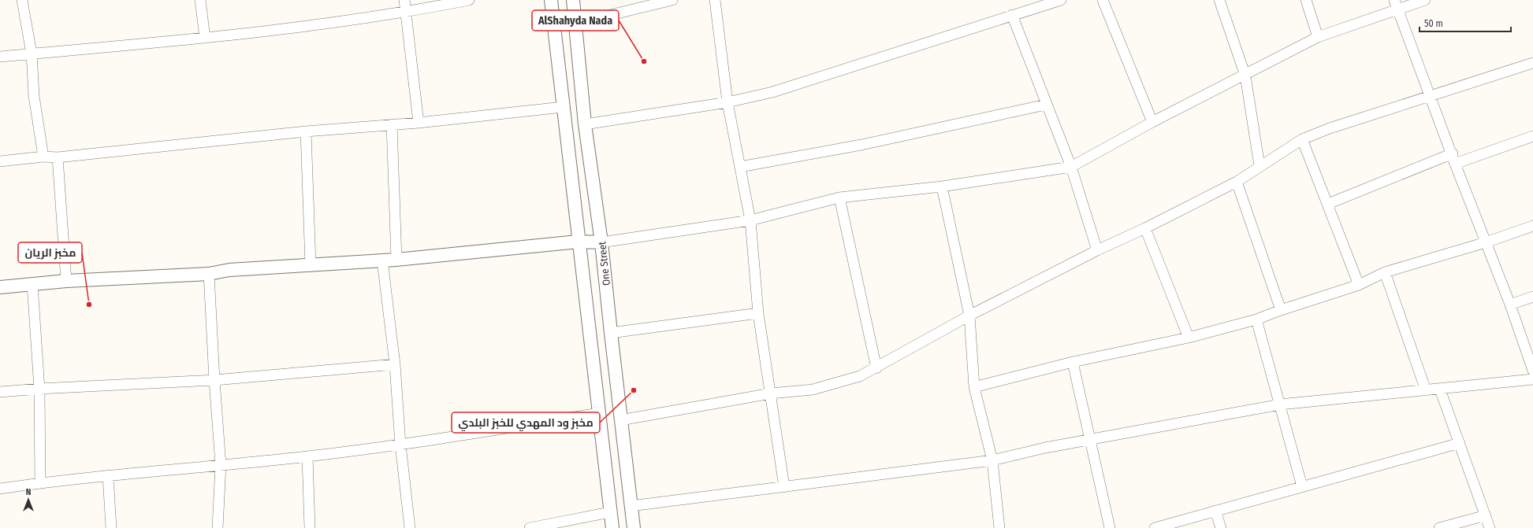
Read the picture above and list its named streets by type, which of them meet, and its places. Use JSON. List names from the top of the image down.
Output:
{
  "streets": {
    "street": ["One Street"]
  },
  "places": ["AlShahyda Nada", "مخبز الريان", "مخبز ود المهدي للخبز البلدي"],
  "scale_bar": "50 m",
  "north": "top"
}
